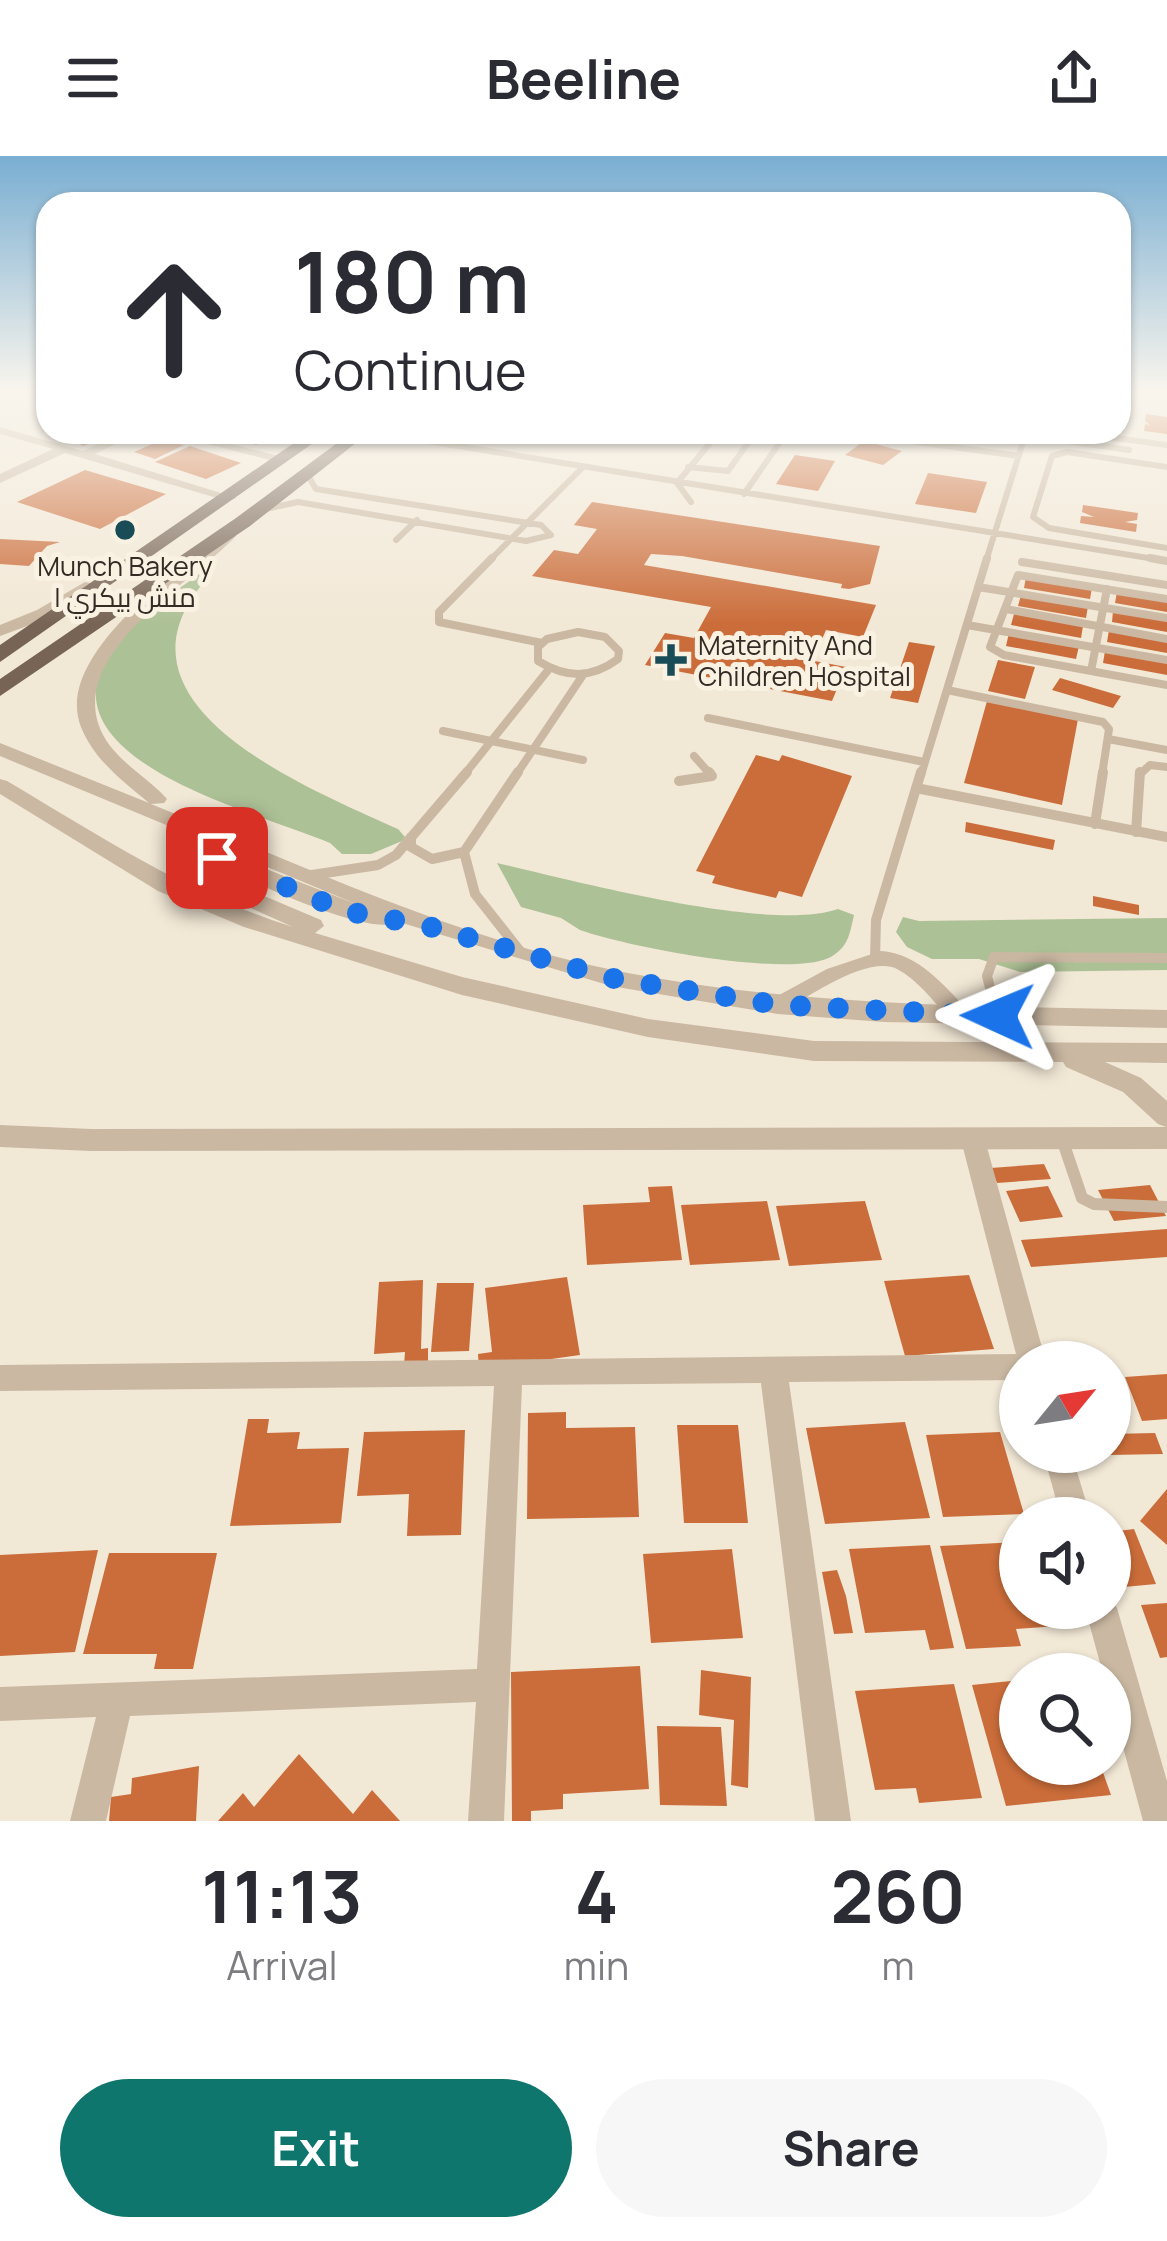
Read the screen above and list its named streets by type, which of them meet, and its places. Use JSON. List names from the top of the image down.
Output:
{
  "places": {
    "other": ["Munch Bakery | منش بيكري"],
    "health": ["Maternity And Children Hospital"]
  },
  "north": "top right",
  "page": {
    "header": "Beeline",
    "turn": ["180 m", "Continue"],
    "eta": [
      "11:13",
      "Arrival",
      "4",
      "min",
      "260",
      "m"
    ],
    "buttons": ["Exit", "Share"]
  }
}
